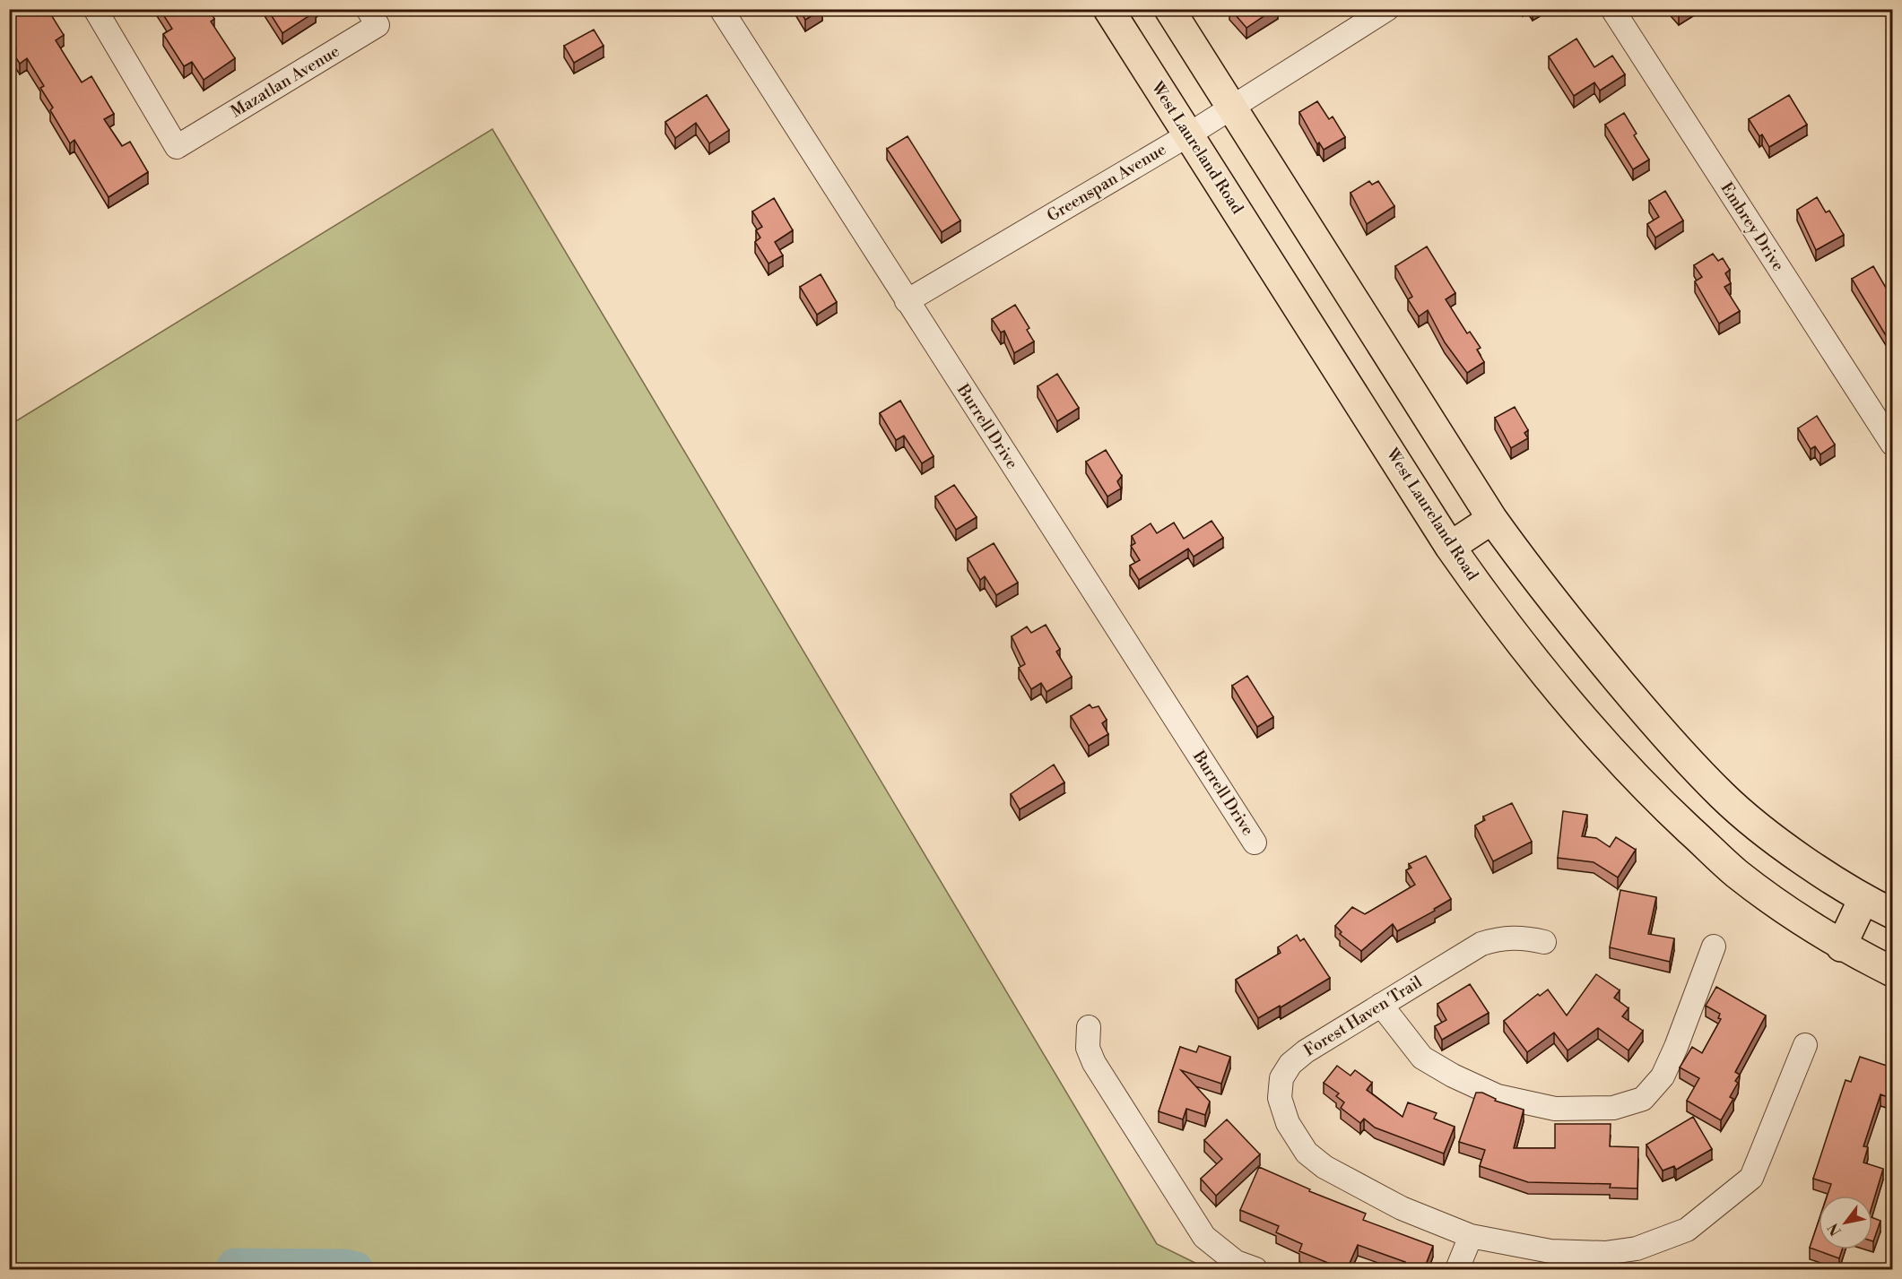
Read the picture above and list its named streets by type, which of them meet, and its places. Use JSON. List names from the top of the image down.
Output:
{
  "streets": {
    "main road": ["West Laureland Road"],
    "street": [
      "Mazatlan Avenue",
      "Greenspan Avenue",
      "Embrey Drive",
      "Burrell Drive",
      "Forest Haven Trail"
    ]
  },
  "crossings": [
    ["West Laureland Road", "Greenspan Avenue"],
    ["Greenspan Avenue", "Burrell Drive"]
  ],
  "north": "bottom left"
}
